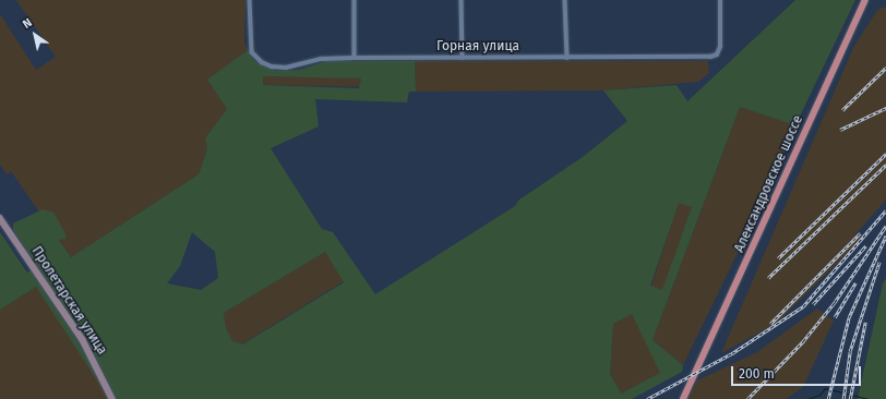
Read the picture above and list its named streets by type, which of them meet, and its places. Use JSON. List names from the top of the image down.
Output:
{
  "streets": {
    "main road": ["Александровское шоссе"],
    "street": ["Горная улица", "Пролетарская улица"]
  },
  "scale_bar": "200 m",
  "north": "top left"
}
